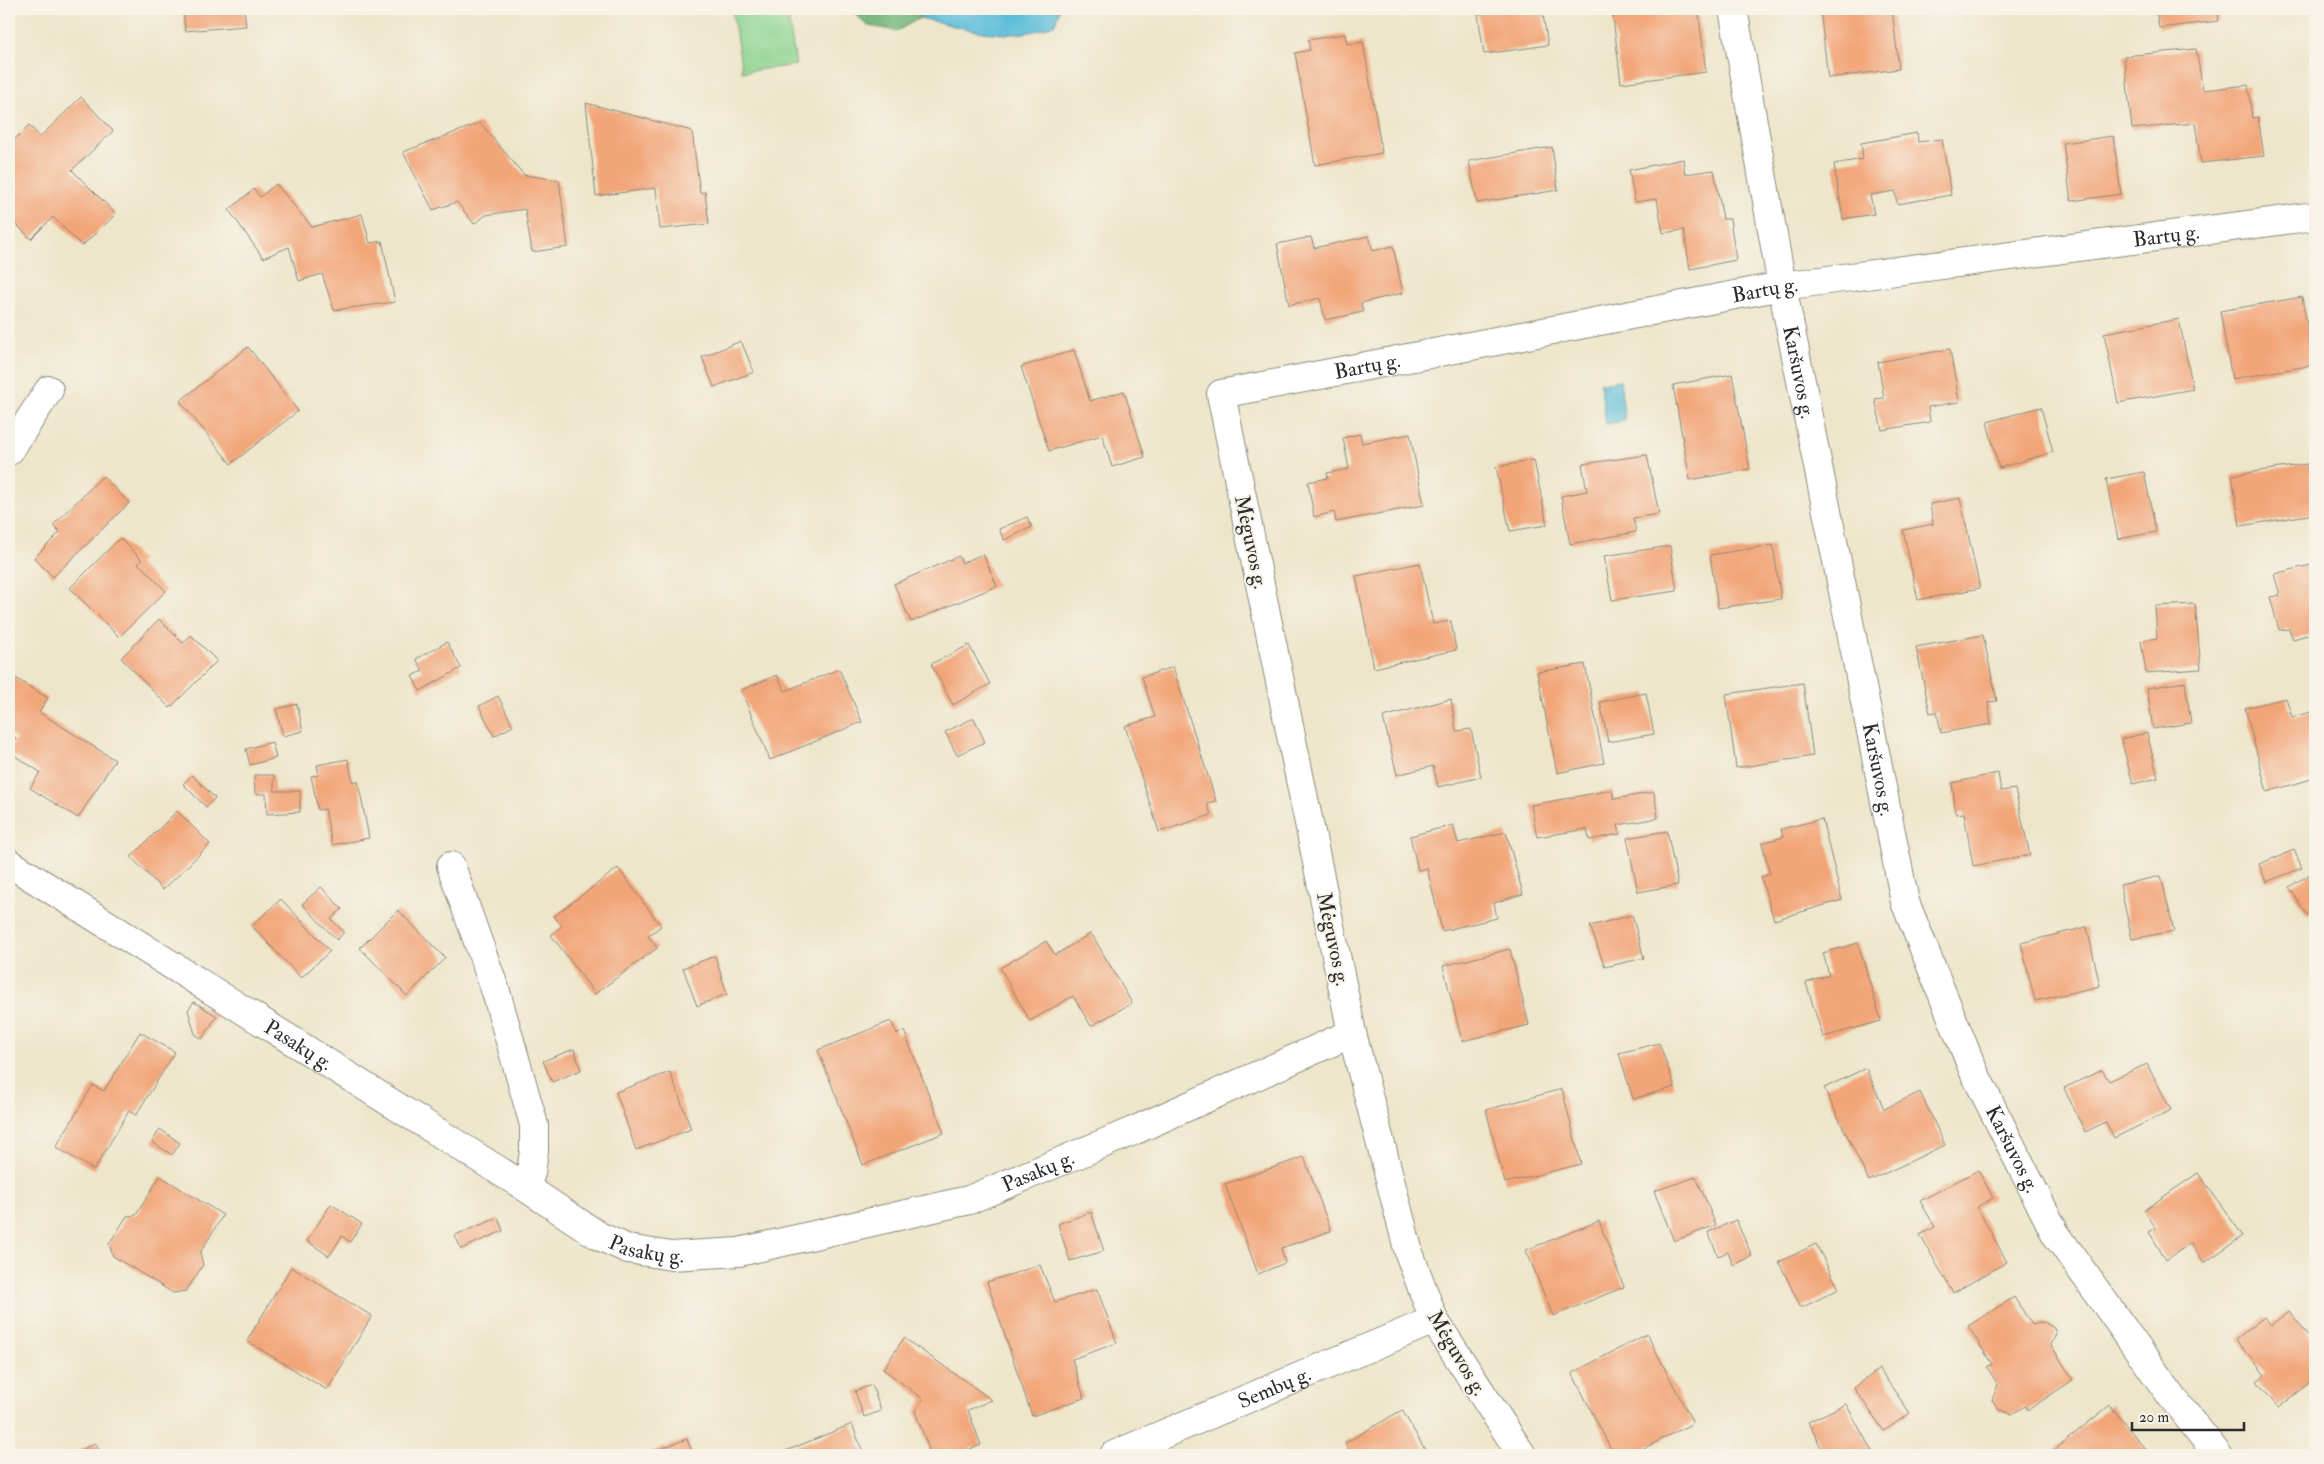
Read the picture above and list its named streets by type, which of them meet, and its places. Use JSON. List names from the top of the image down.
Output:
{
  "streets": {
    "street": [
      "Bartų g.",
      "Karšuvos g.",
      "Mėguvos g.",
      "Pasakų g.",
      "Sembų g."
    ]
  },
  "crossings": [
    ["Bartų g.", "Karšuvos g."],
    ["Bartų g.", "Mėguvos g."],
    ["Mėguvos g.", "Pasakų g."],
    ["Mėguvos g.", "Sembų g."]
  ],
  "scale_bar": "20 m"
}
